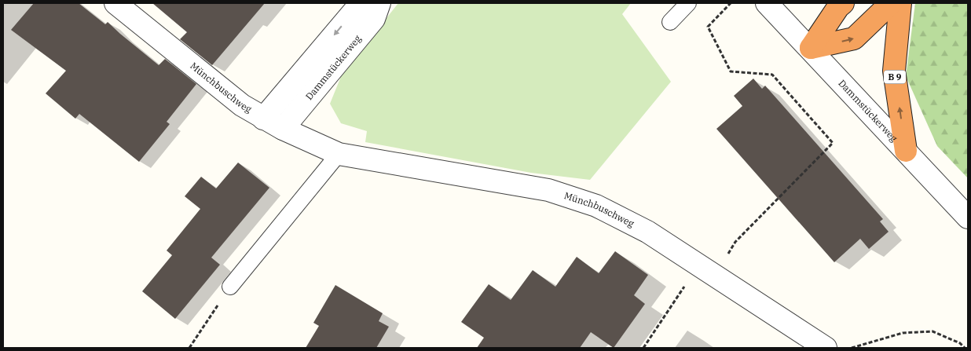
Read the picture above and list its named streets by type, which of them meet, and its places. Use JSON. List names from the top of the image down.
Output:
{
  "streets": {
    "highway": ["B 9"],
    "street": ["Dammstückerweg", "Münchbuschweg"]
  },
  "crossings": [
    ["Dammstückerweg", "B 9"],
    ["Dammstückerweg", "Münchbuschweg"]
  ]
}
